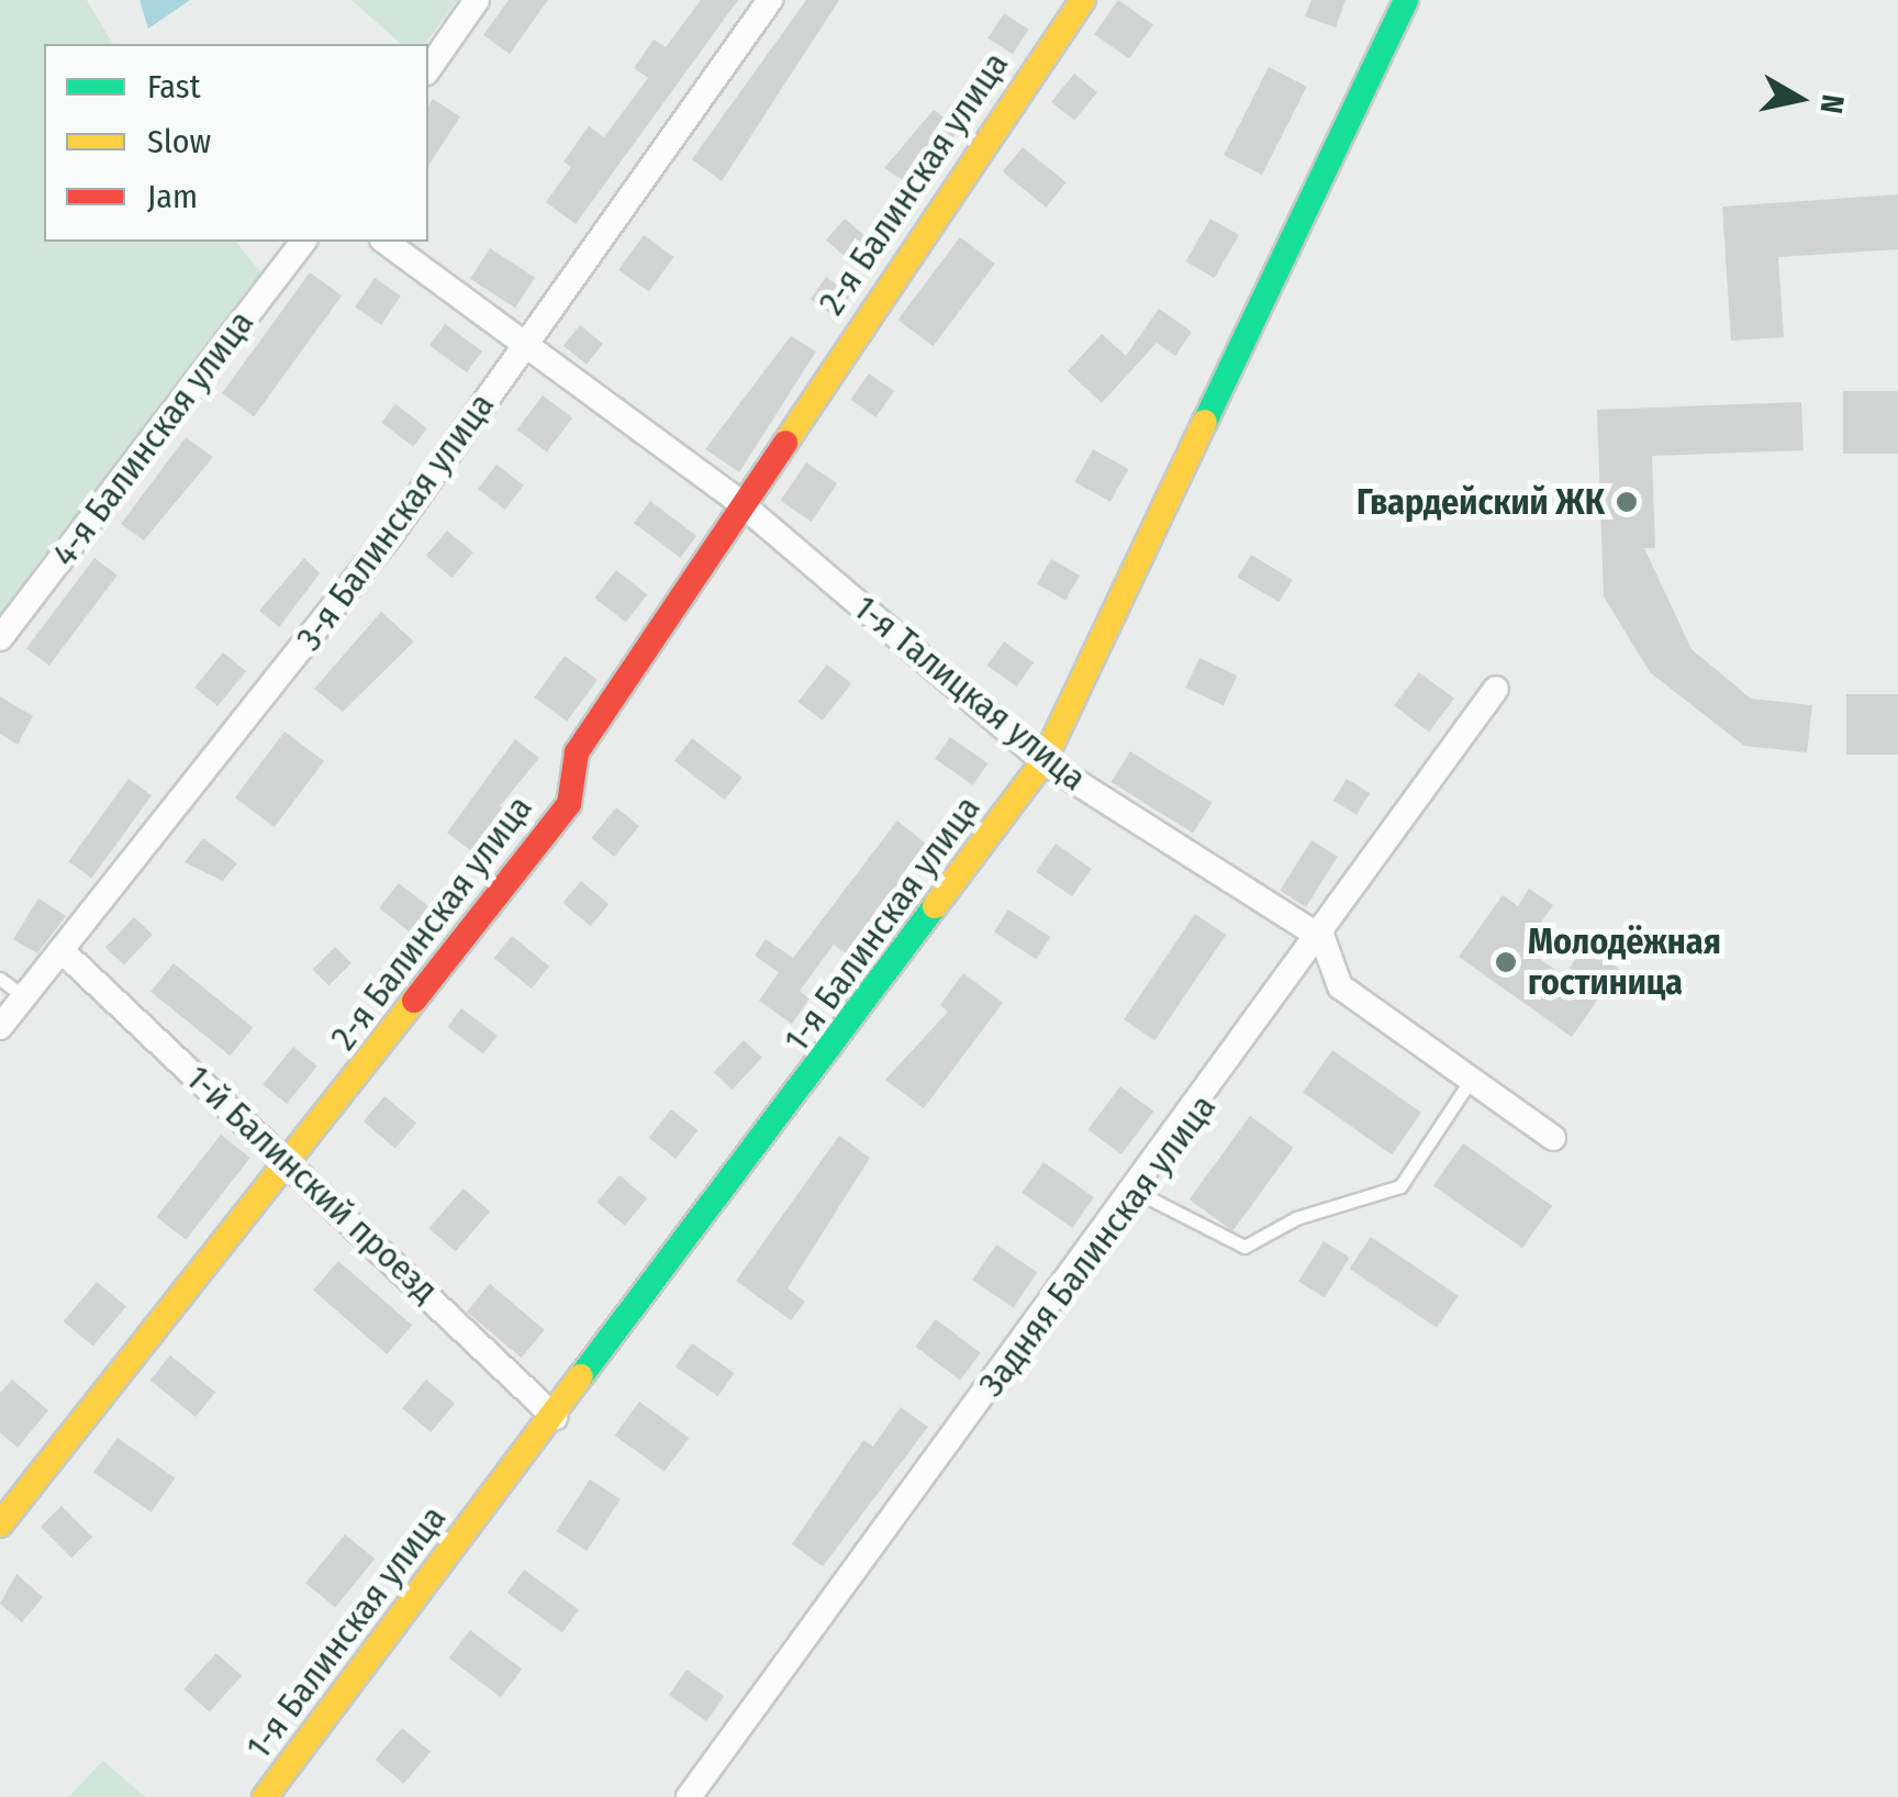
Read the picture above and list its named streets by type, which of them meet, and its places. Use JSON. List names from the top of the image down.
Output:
{
  "streets": {
    "main road": ["2-я Балинская улица", "1-я Балинская улица"],
    "street": [
      "4-я Балинская улица",
      "3-я Балинская улица",
      "1-я Талицкая улица",
      "1-й Балинский проезд",
      "Задняя Балинская улица"
    ]
  },
  "crossings": [
    ["2-я Балинская улица", "1-я Талицкая улица"],
    ["2-я Балинская улица", "1-й Балинский проезд"],
    ["3-я Балинская улица", "1-я Талицкая улица"],
    ["3-я Балинская улица", "1-й Балинский проезд"],
    ["1-я Талицкая улица", "1-я Балинская улица"],
    ["1-я Талицкая улица", "Задняя Балинская улица"],
    ["1-я Балинская улица", "1-й Балинский проезд"]
  ],
  "places": ["Гвардейский ЖК", "Молодёжная гостиница"],
  "legend": ["Fast", "Slow", "Jam"],
  "north": "right"
}
